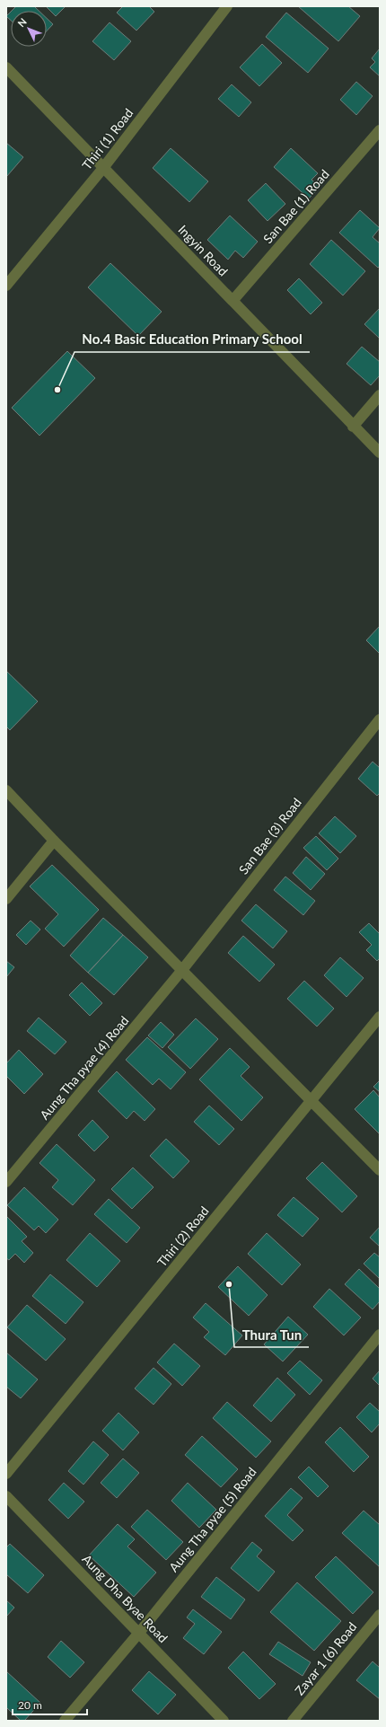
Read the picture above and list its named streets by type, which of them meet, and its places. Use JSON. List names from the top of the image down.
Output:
{
  "streets": {
    "street": [
      "Thiri (1) Road",
      "San Bae (1) Road",
      "Ingyin Road",
      "San Bae (3) Road",
      "Aung Tha pyae (4) Road",
      "Thiri (2) Road",
      "Aung Tha pyae (5) Road",
      "Aung Dha Byae Road",
      "Zayar 1 (6) Road"
    ]
  },
  "crossings": [
    ["Thiri (1) Road", "Ingyin Road"],
    ["San Bae (1) Road", "Ingyin Road"],
    ["San Bae (3) Road", "Aung Tha pyae (4) Road"],
    ["Aung Tha pyae (5) Road", "Aung Dha Byae Road"]
  ],
  "places": ["No.4 Basic Education Primary School", "Thura Tun"],
  "scale_bar": "20 m",
  "north": "top left"
}
